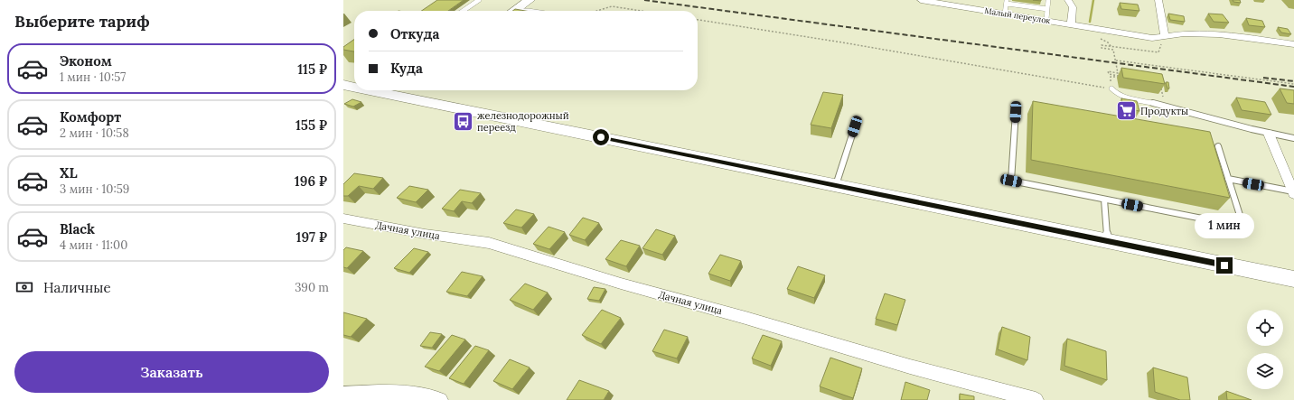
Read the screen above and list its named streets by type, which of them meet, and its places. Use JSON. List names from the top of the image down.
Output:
{
  "streets": {
    "street": ["Малый переулок", "Дачная улица"]
  },
  "places": {
    "supermarket": ["Продукты"],
    "bus stop": ["железнодорожный переезд"]
  },
  "page": {
    "heading": "Выберите тариф",
    "banner": ["Откуда", "Куда"],
    "list": [
      {
        "name": "Эконом",
        "note": "1 мин · 10:57",
        "value": "115 ₽"
      },
      {
        "name": "Комфорт",
        "note": "2 мин · 10:58",
        "value": "155 ₽"
      },
      {
        "name": "XL",
        "note": "3 мин · 10:59",
        "value": "196 ₽"
      },
      {
        "name": "Black",
        "note": "4 мин · 11:00",
        "value": "197 ₽"
      }
    ],
    "bubble": "1 мин",
    "pay": ["Наличные", "390 m"],
    "buttons": "Заказать"
  }
}
